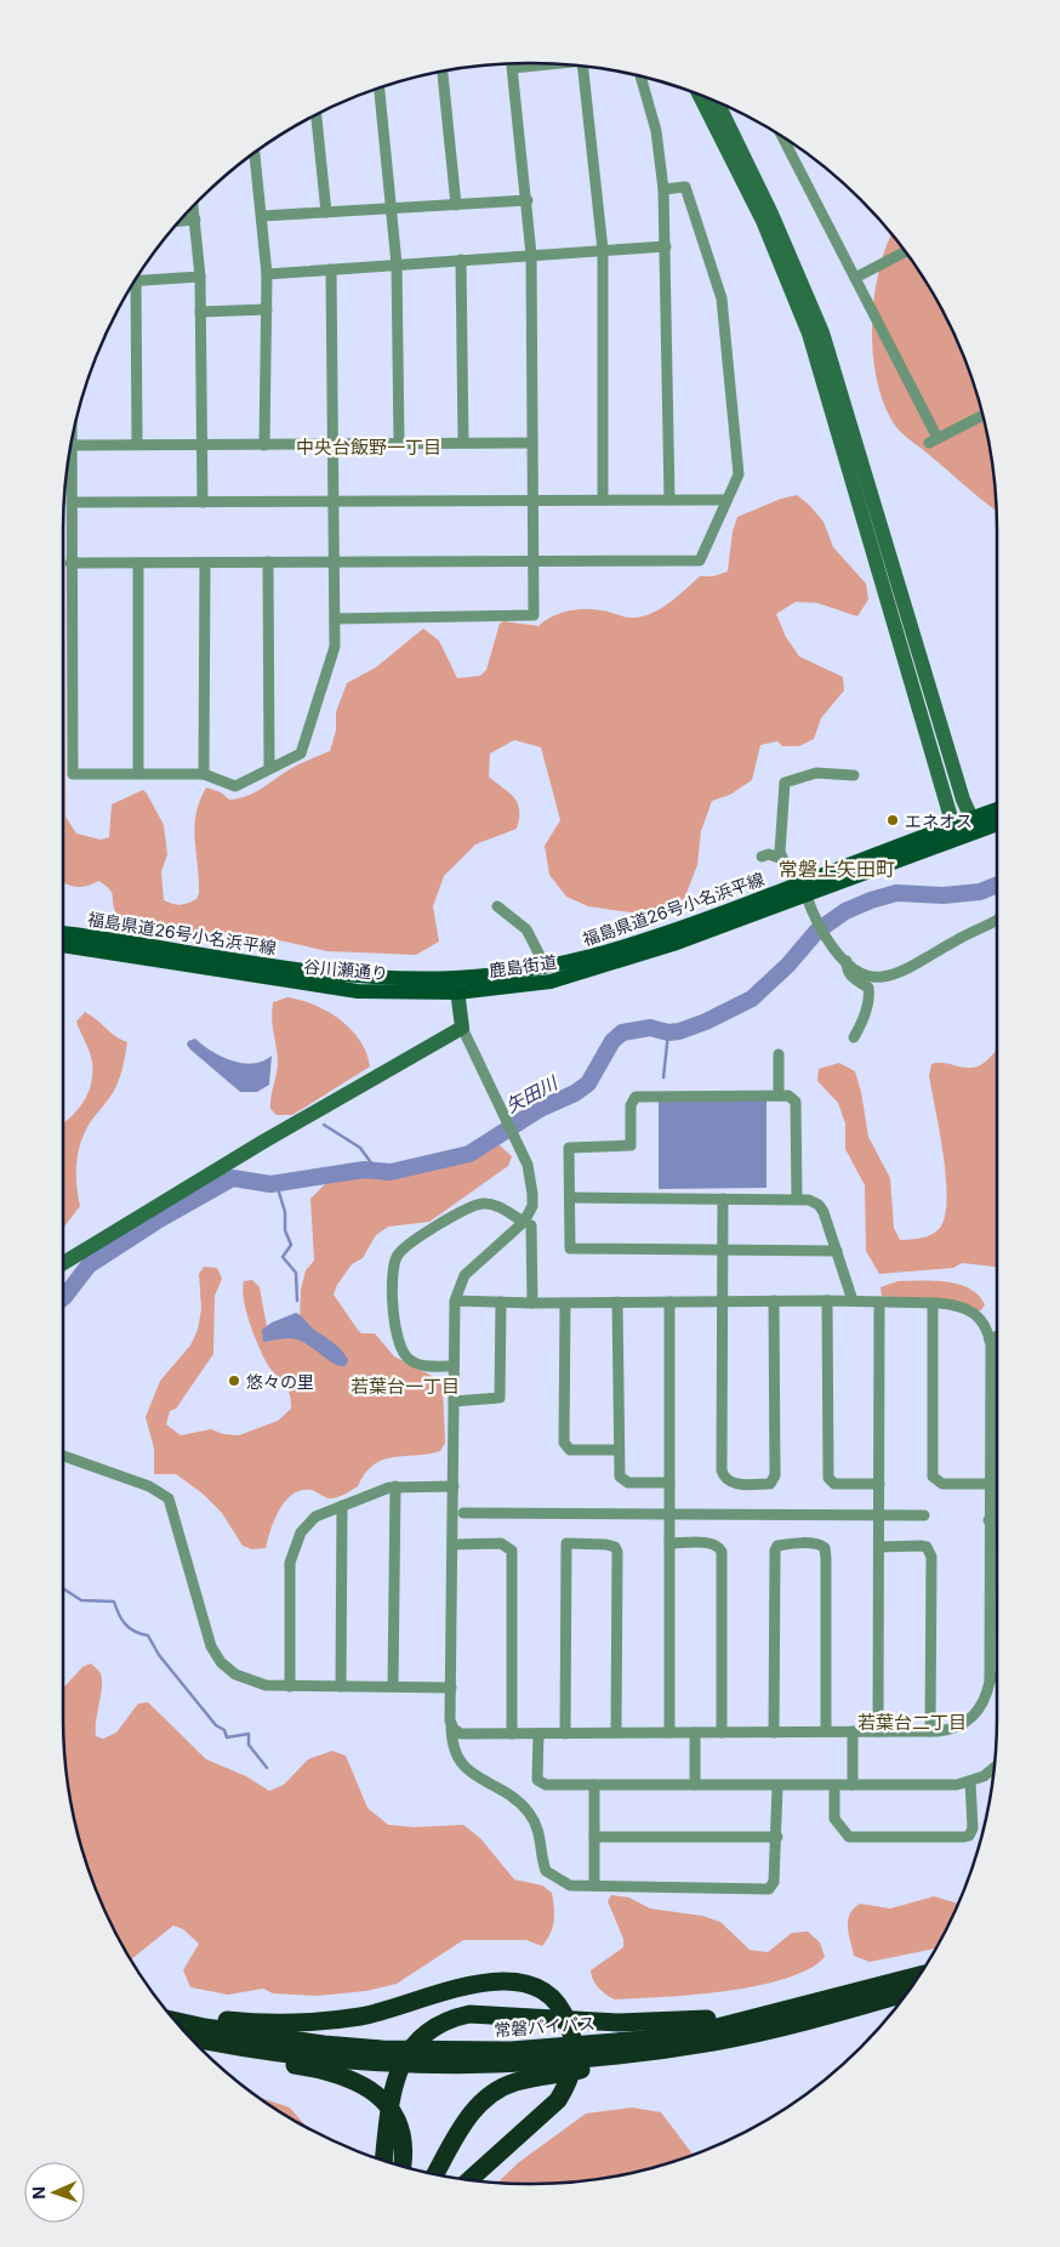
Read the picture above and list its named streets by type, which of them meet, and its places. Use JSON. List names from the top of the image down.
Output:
{
  "streets": {
    "highway": ["常磐バイパス"],
    "main road": ["福島県道26号小名浜平線", "鹿島街道", "谷川瀬通り"]
  },
  "crossings": [
    ["福島県道26号小名浜平線", "鹿島街道"],
    ["福島県道26号小名浜平線", "谷川瀬通り"],
    ["鹿島街道", "谷川瀬通り"]
  ],
  "districts": [
    "中央台飯野一丁目",
    "常磐上矢田町",
    "若葉台一丁目",
    "若葉台二丁目"
  ],
  "water": ["矢田川"],
  "places": ["エネオス", "悠々の里"],
  "north": "left"
}
